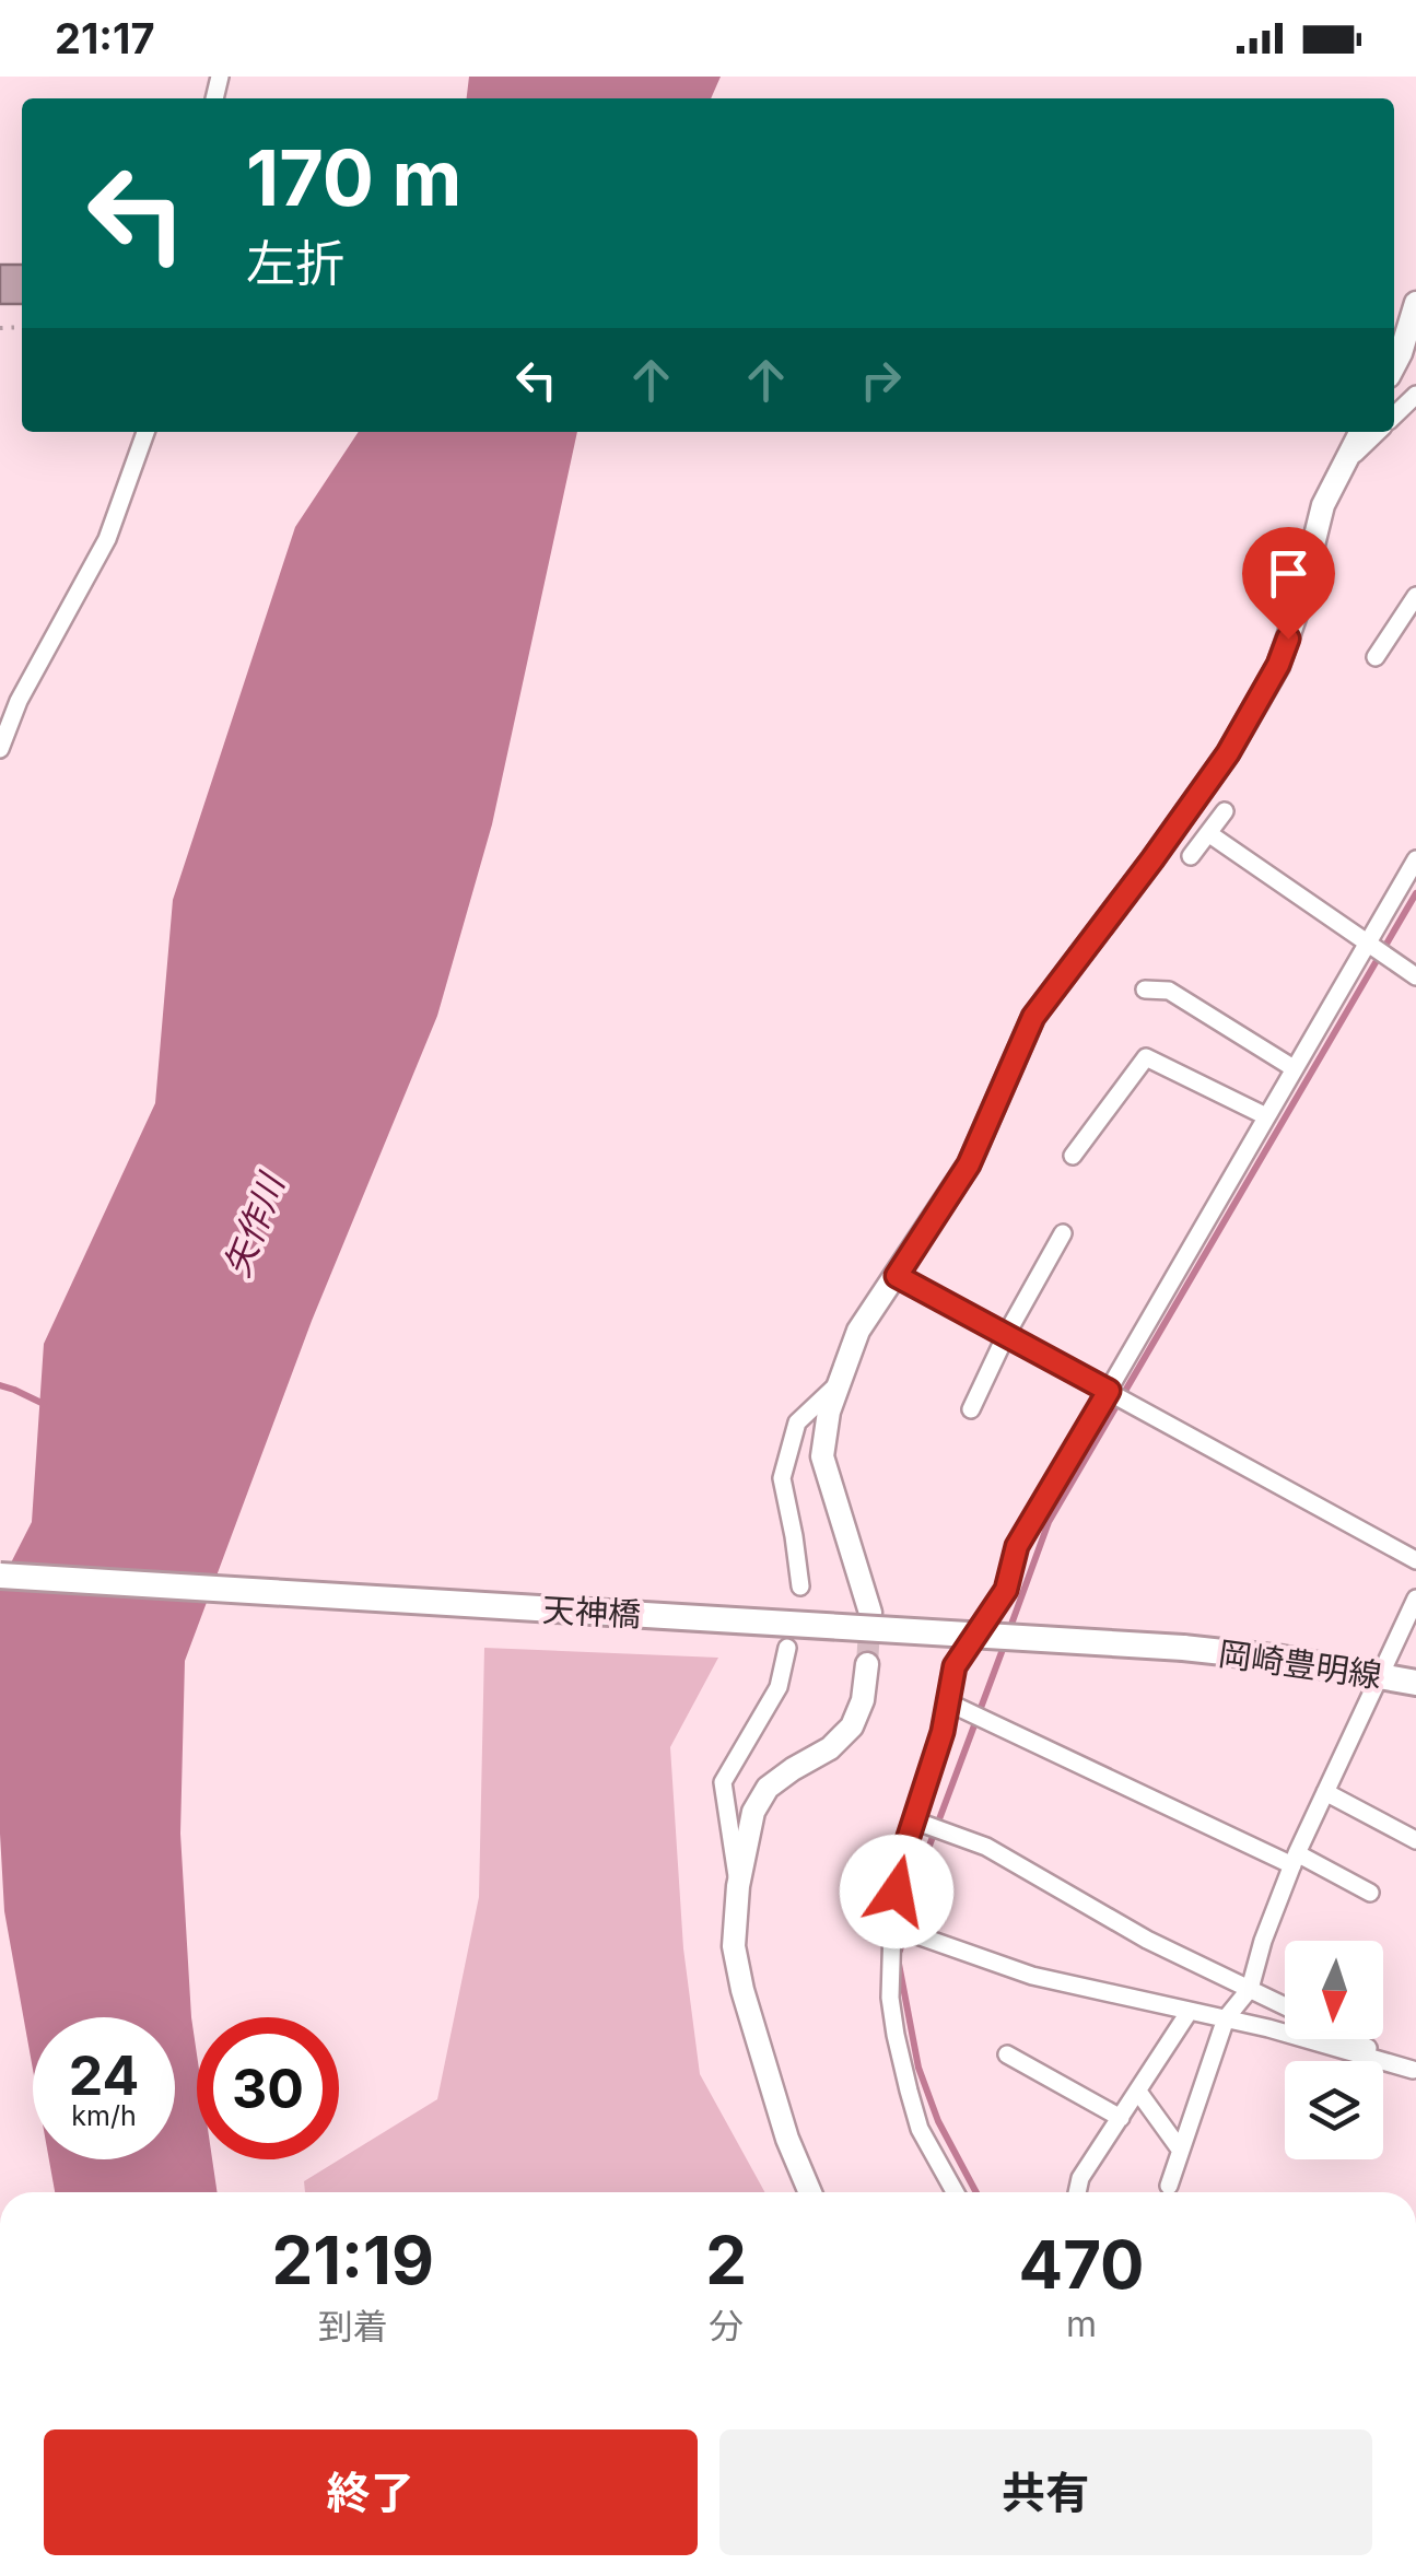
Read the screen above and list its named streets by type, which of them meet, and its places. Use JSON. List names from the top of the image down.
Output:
{
  "streets": {
    "main road": ["天神橋", "岡崎豊明線"]
  },
  "crossings": [
    ["天神橋", "岡崎豊明線"]
  ],
  "water": ["矢作川"],
  "north": "bottom",
  "page": {
    "status": "21:17",
    "turn": ["170 m", "左折"],
    "speed": "24 km/h",
    "limit": "30",
    "eta": [
      "21:19",
      "到着",
      "2",
      "分",
      "470",
      "m"
    ],
    "buttons": ["終了", "共有"]
  }
}
